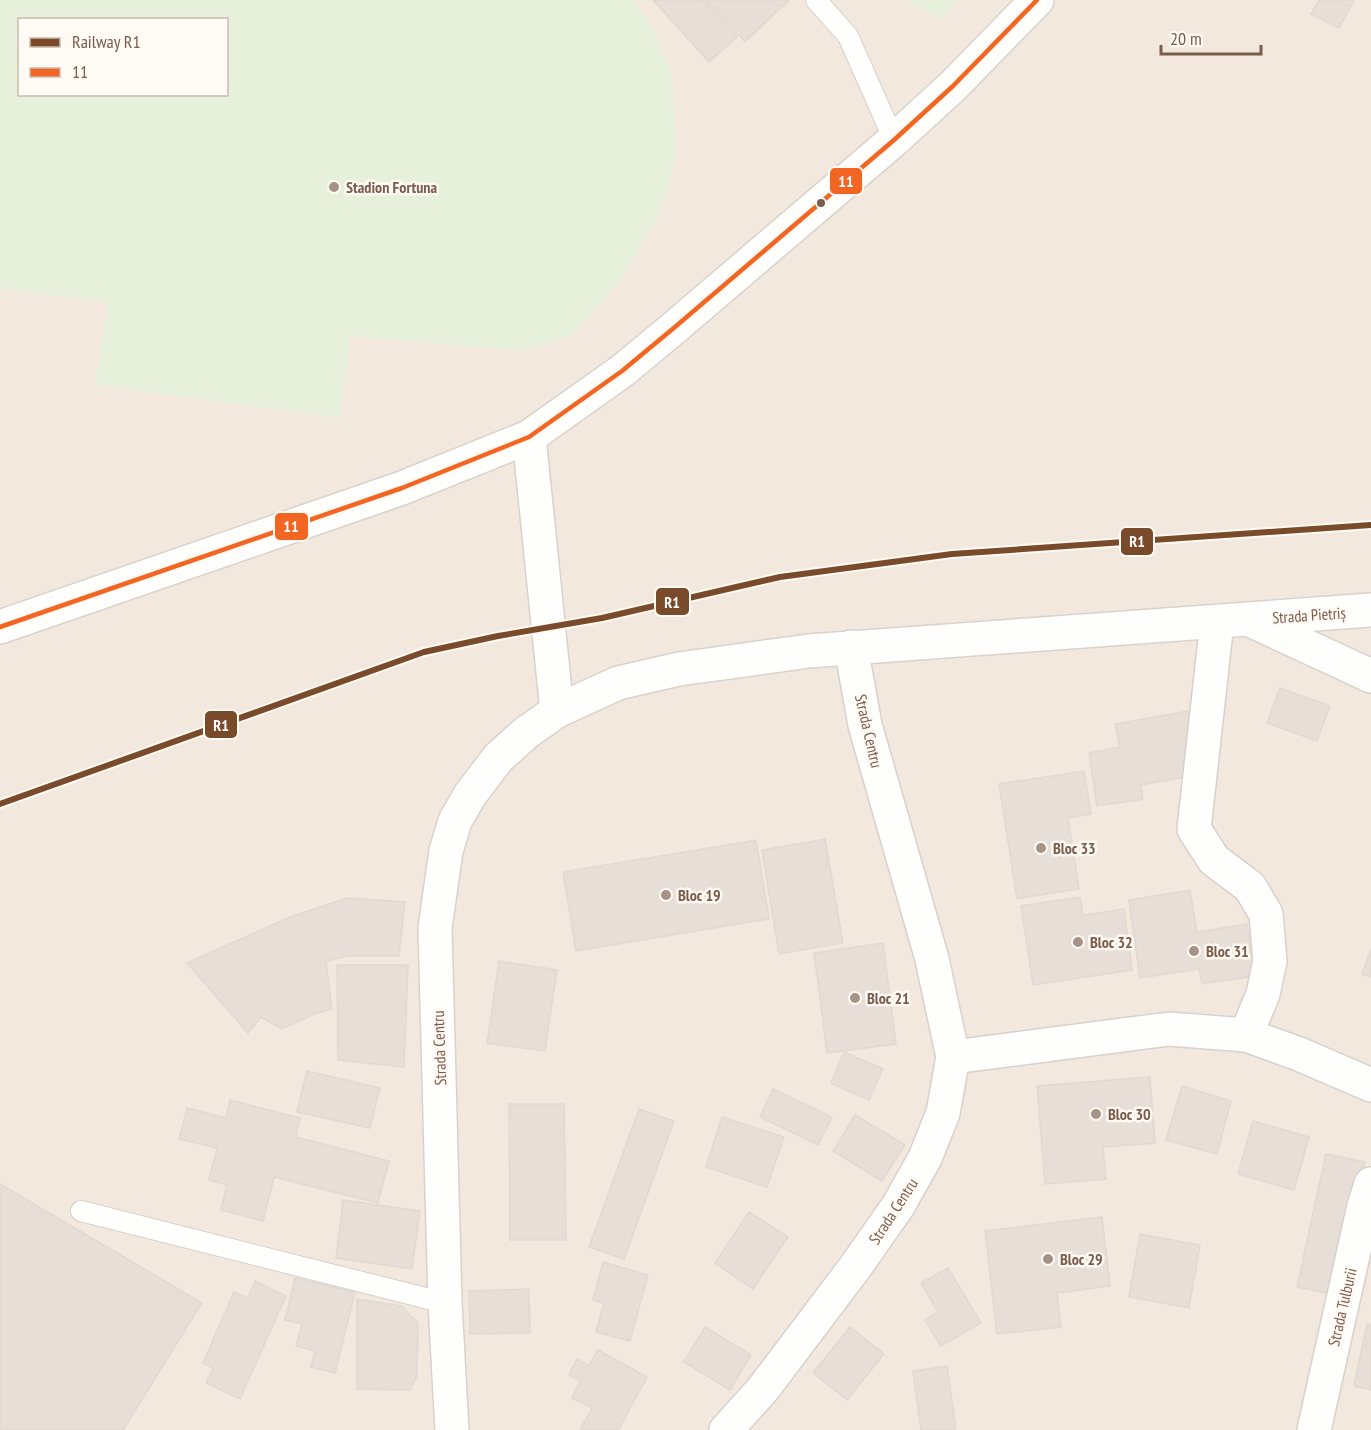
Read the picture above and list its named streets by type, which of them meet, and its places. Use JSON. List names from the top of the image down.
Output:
{
  "streets": {
    "main road": ["Strada Pietriș", "Strada Centru", "Strada Tulburii"]
  },
  "crossings": [
    ["Strada Pietriș", "Strada Centru"]
  ],
  "places": [
    "Stadion Fortuna",
    "Bloc 33",
    "Bloc 19",
    "Bloc 32",
    "Bloc 31",
    "Bloc 21",
    "Bloc 30",
    "Bloc 29"
  ],
  "lines": ["transit line 11", "rail line R1"],
  "legend": ["Railway R1", "11"],
  "scale_bar": "20 m"
}
